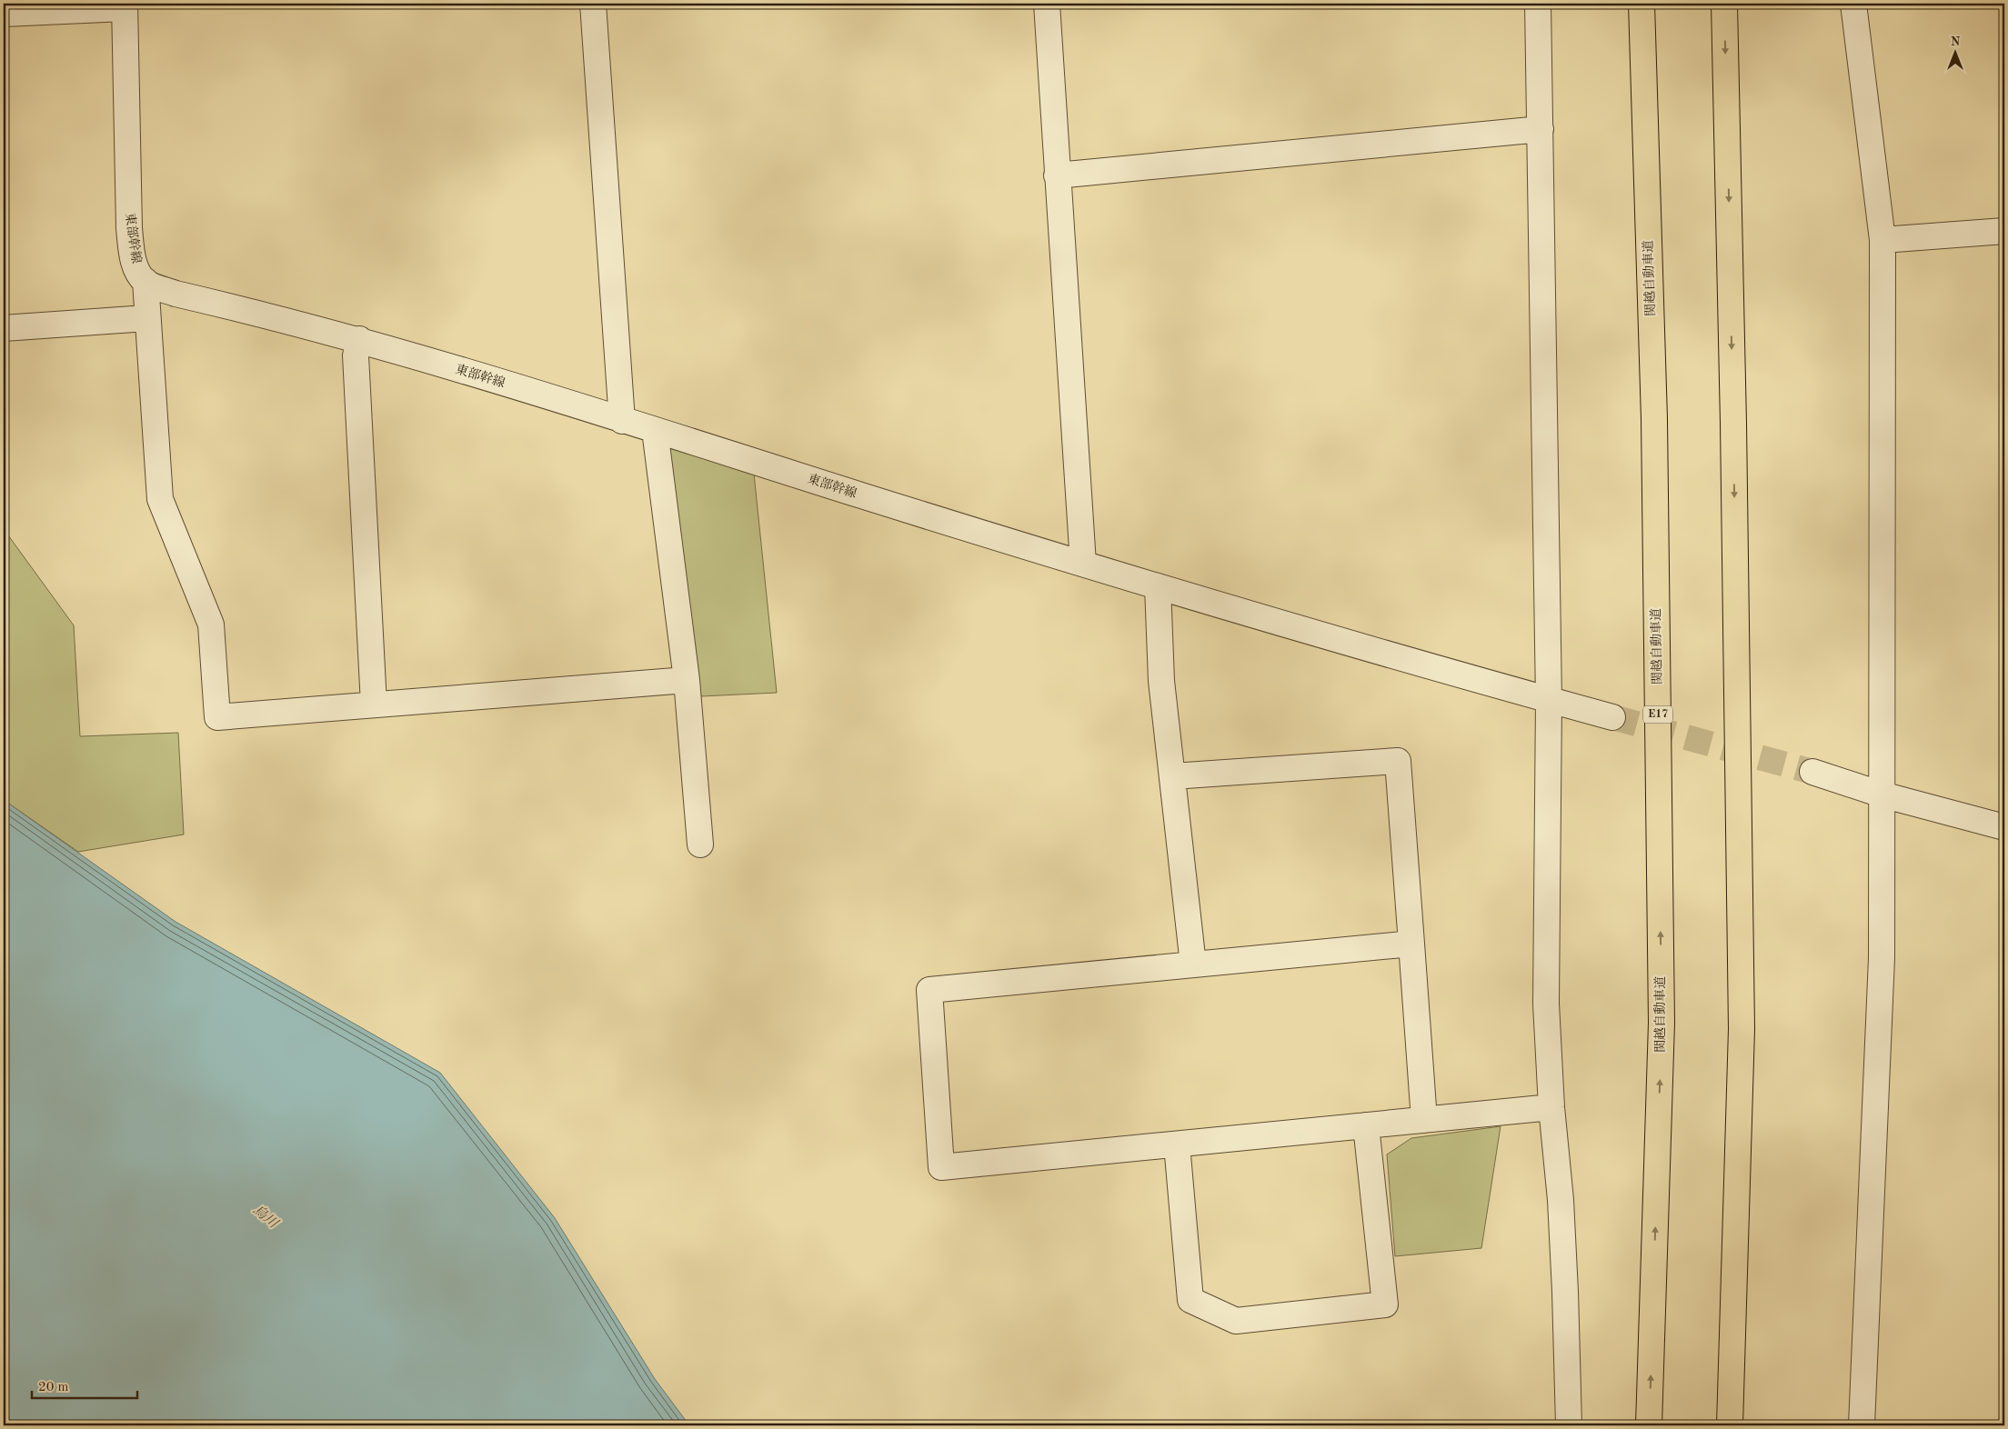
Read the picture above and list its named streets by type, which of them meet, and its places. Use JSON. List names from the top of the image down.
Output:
{
  "streets": {
    "highway": ["関越自動車道", "E17"],
    "street": ["東部幹線"]
  },
  "water": ["烏川"],
  "scale_bar": "20 m",
  "north": "top"
}
